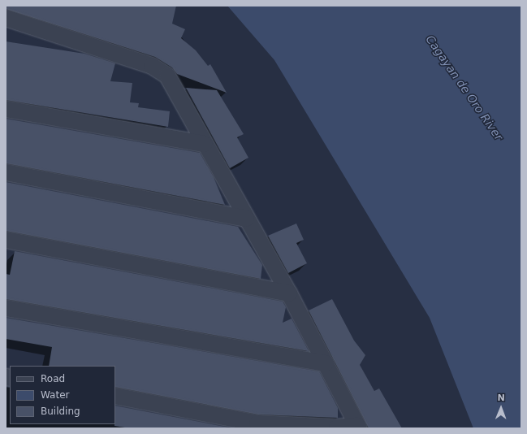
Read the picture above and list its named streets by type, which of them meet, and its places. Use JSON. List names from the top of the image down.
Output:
{
  "water": ["Cagayan de Oro River"],
  "legend": ["Road", "Water", "Building"],
  "north": "top"
}
